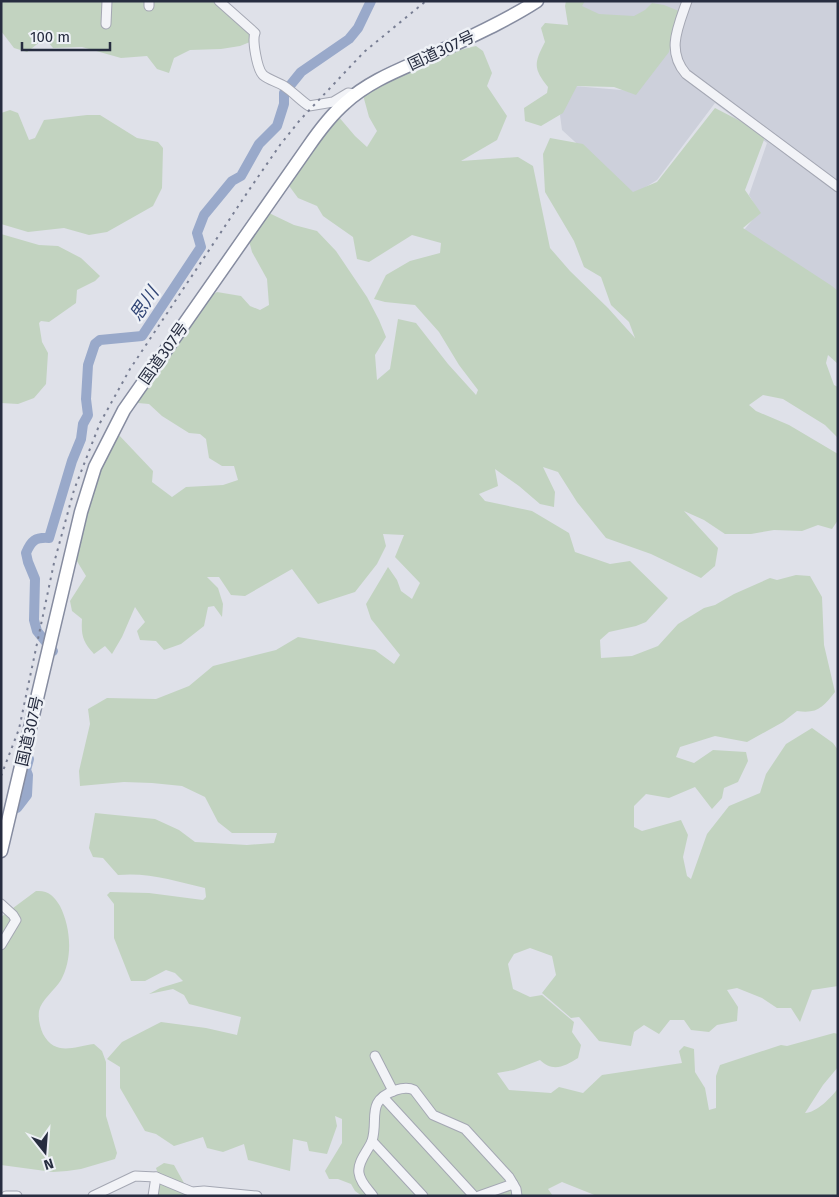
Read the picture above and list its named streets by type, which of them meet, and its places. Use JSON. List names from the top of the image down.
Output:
{
  "streets": {
    "highway": ["国道307号"]
  },
  "water": ["思川"],
  "scale_bar": "100 m",
  "north": "bottom"
}
